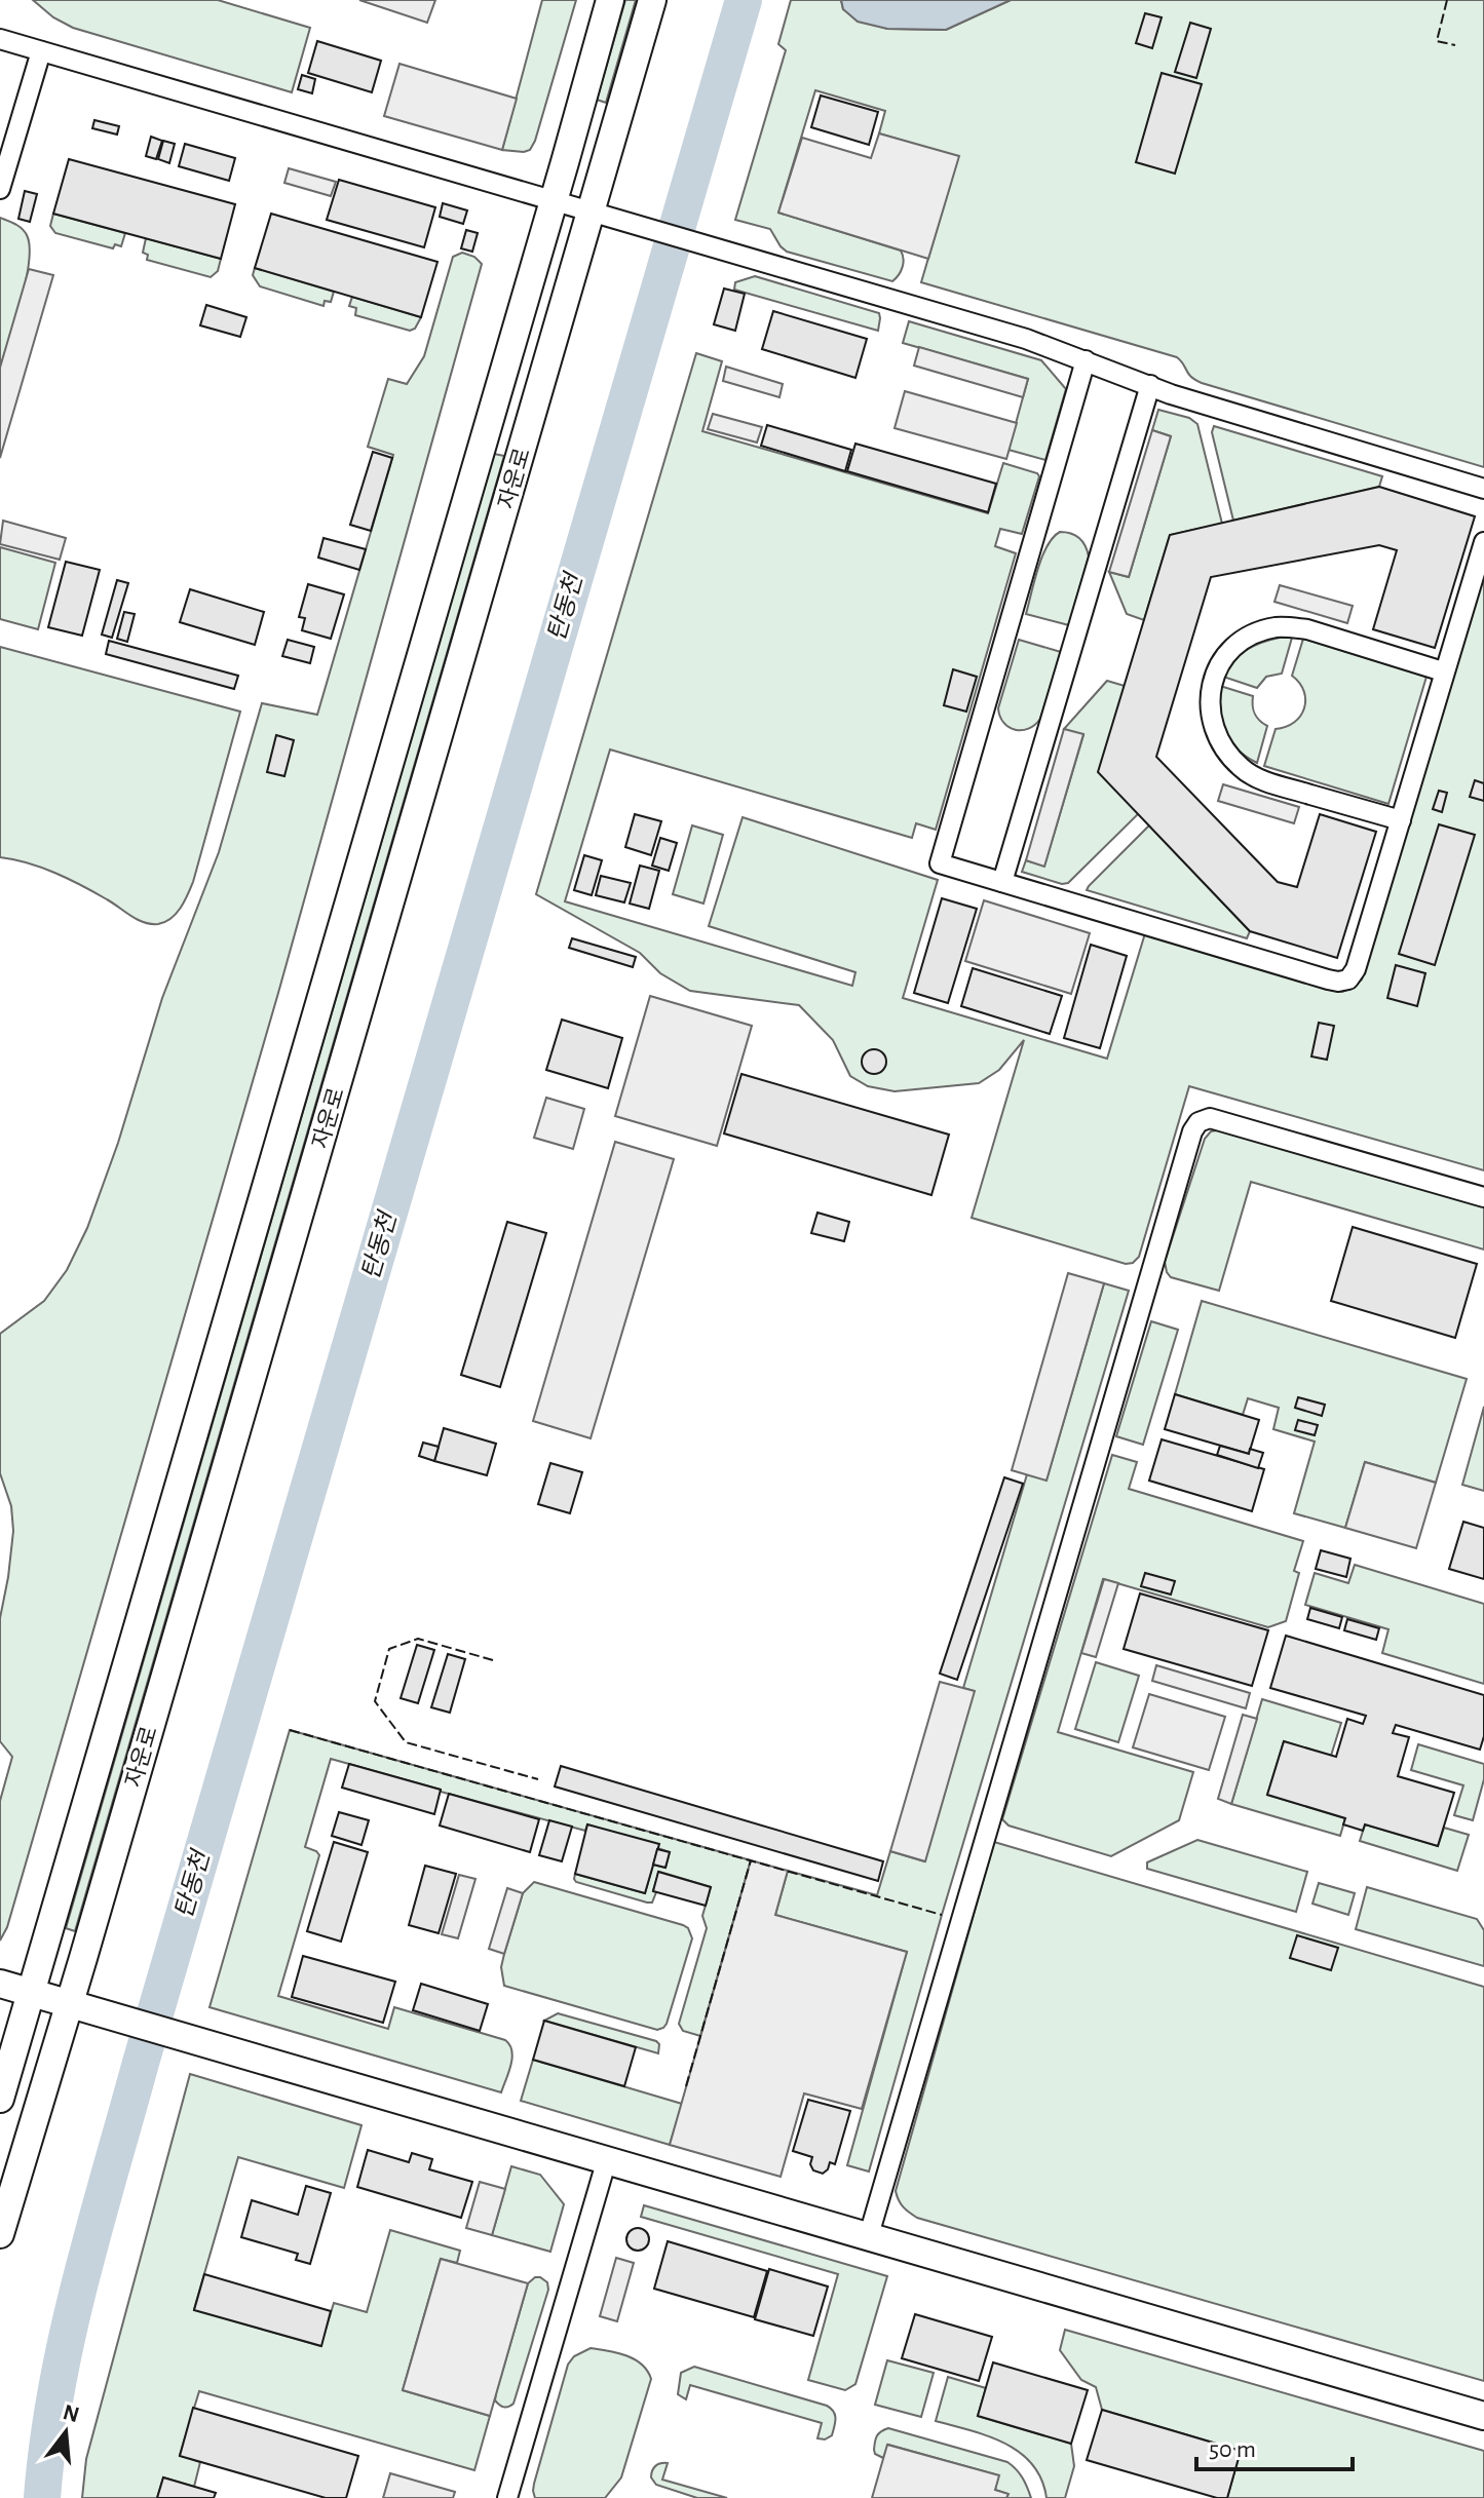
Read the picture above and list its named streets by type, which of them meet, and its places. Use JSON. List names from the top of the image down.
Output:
{
  "streets": {
    "street": ["자운로"]
  },
  "water": ["탄동천"],
  "scale_bar": "50 m",
  "north": "top"
}
